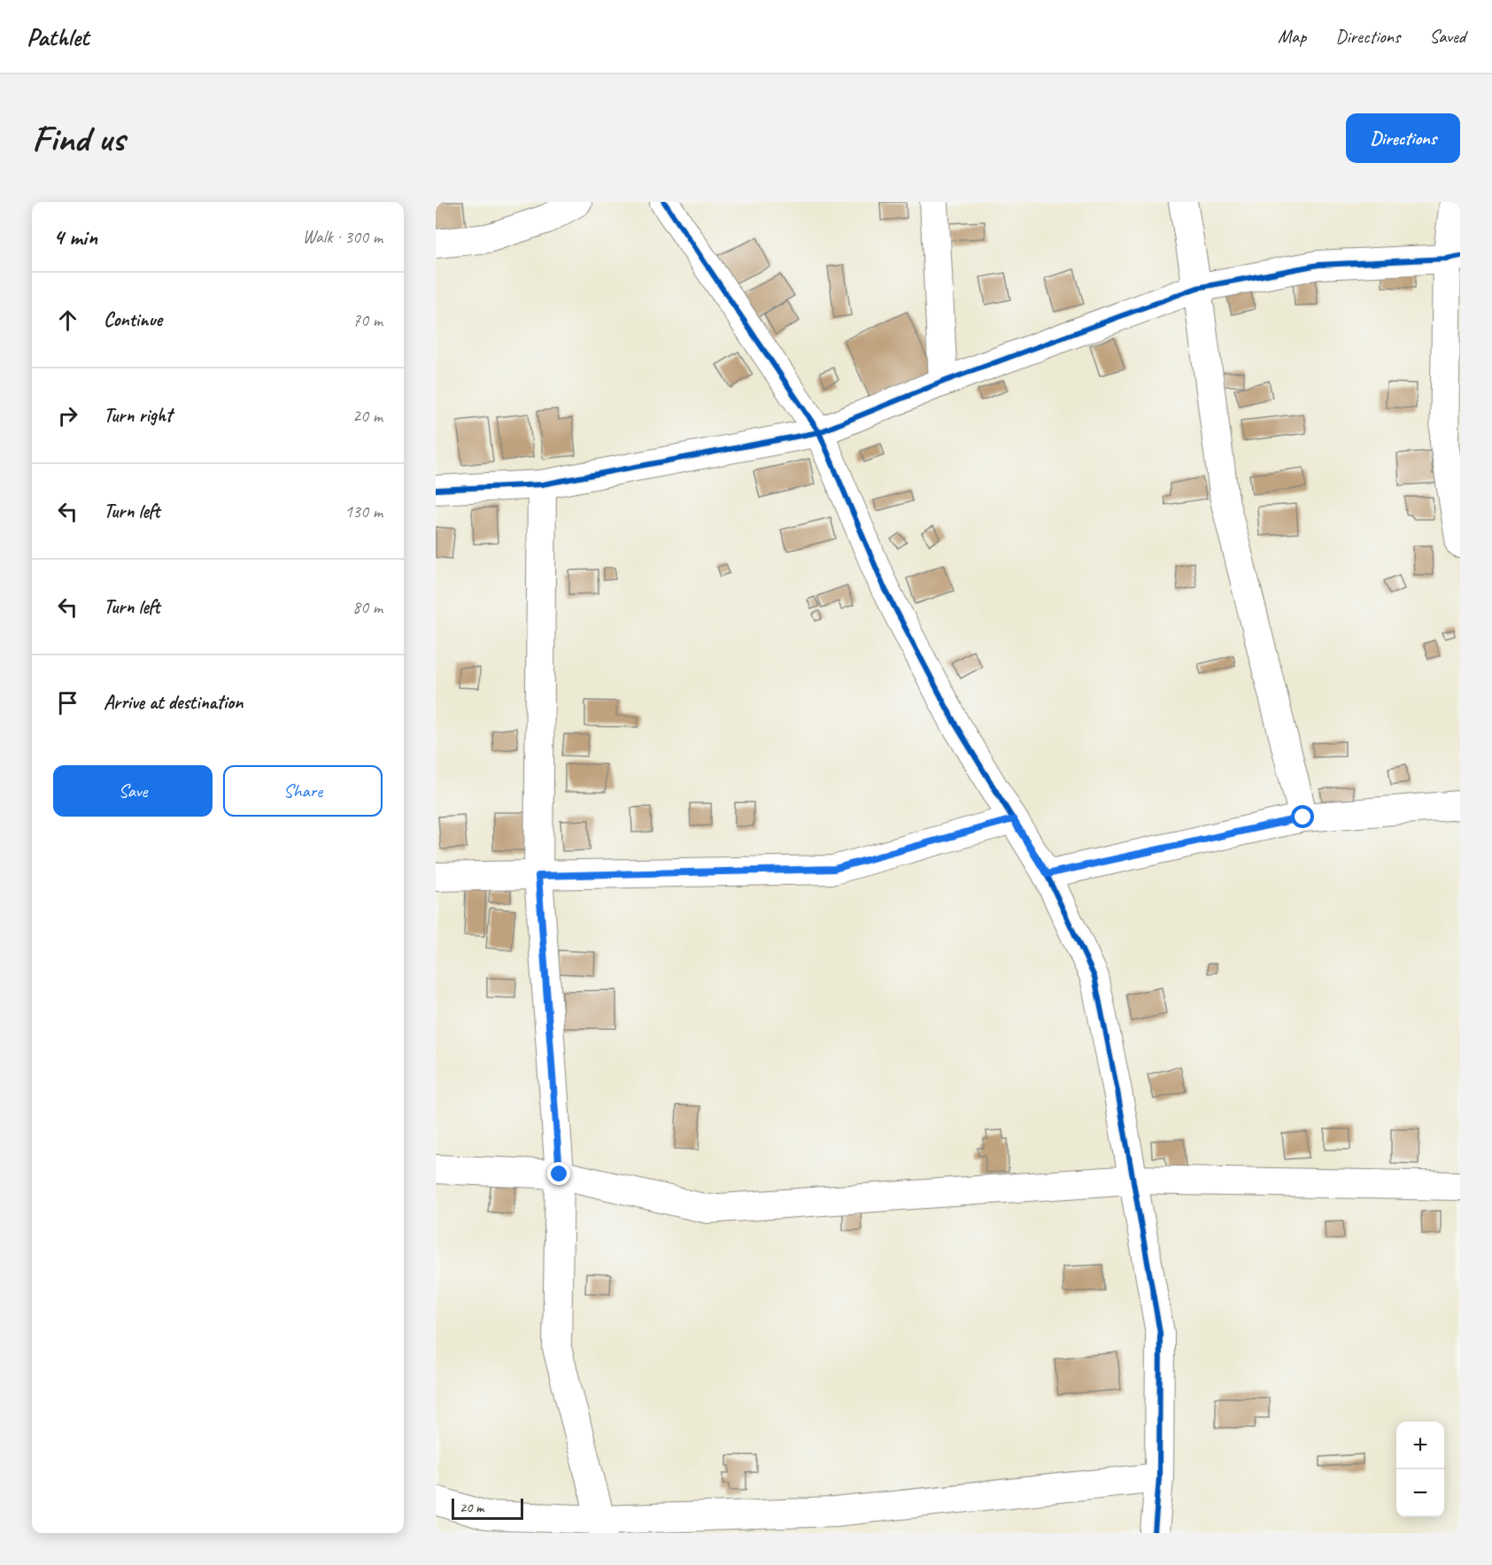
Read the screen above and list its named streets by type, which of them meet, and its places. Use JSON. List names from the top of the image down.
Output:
{
  "scale_bar": "20 m",
  "page": {
    "header": "Pathlet",
    "nav": ["Map", "Directions", "Saved"],
    "buttons": [
      "Directions",
      ["Save", "Share"]
    ],
    "title": "Find us",
    "heading": ["4 min", "Walk · 300 m"],
    "list": [
      ["Continue", "70 m"],
      ["Turn right", "20 m"],
      ["Turn left", "130 m"],
      ["Turn left", "80 m"],
      "Arrive at destination"
    ],
    "map_buttons": ["+", "−"],
    "scale": "20 m"
  }
}
